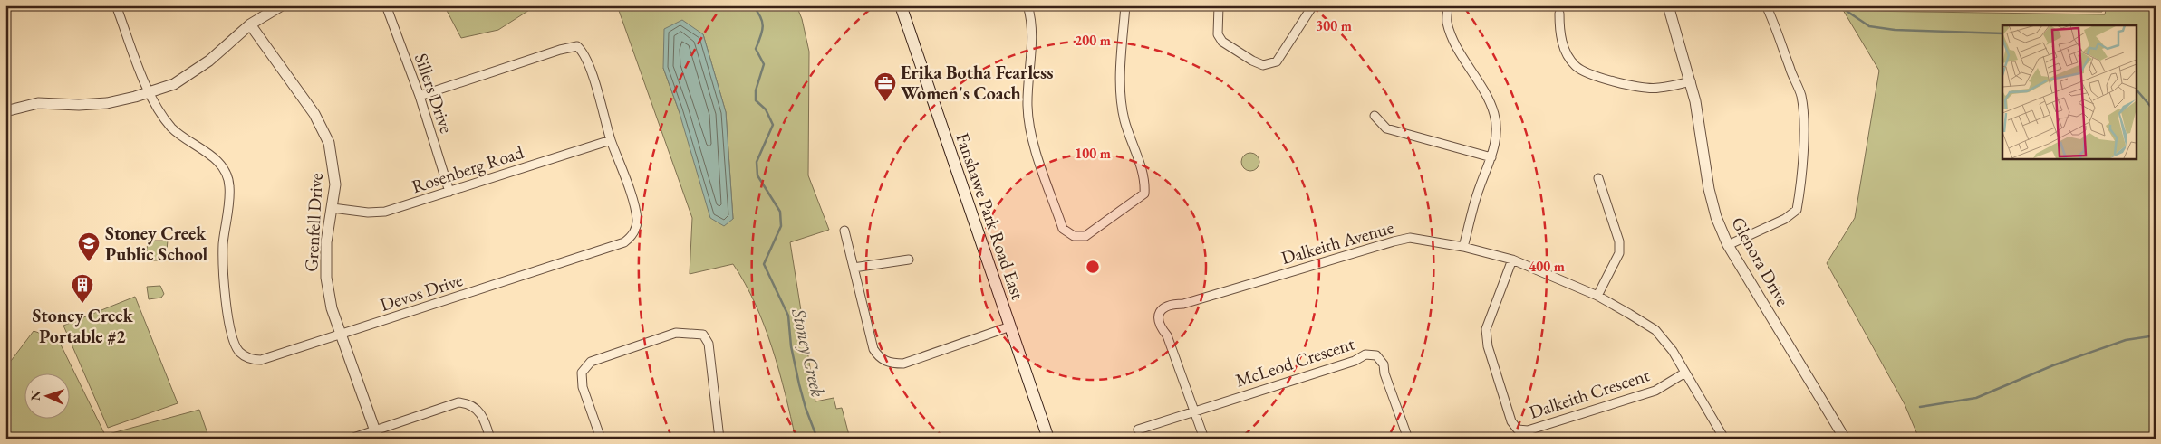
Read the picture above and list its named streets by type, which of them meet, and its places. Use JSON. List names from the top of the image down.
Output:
{
  "streets": {
    "main road": ["Fanshawe Park Road East"],
    "street": [
      "Sillers Drive",
      "Rosenberg Road",
      "Grenfell Drive",
      "Dalkeith Avenue",
      "Glenora Drive",
      "Devos Drive",
      "McLeod Crescent",
      "Dalkeith Crescent"
    ]
  },
  "crossings": [
    ["Sillers Drive", "Rosenberg Road"],
    ["Sillers Drive", "Devos Drive"],
    ["Rosenberg Road", "Grenfell Drive"],
    ["Rosenberg Road", "Devos Drive"],
    ["Grenfell Drive", "Devos Drive"],
    ["Dalkeith Avenue", "McLeod Crescent"],
    ["Dalkeith Avenue", "Dalkeith Crescent"]
  ],
  "water": ["Stoney Creek"],
  "places": {
    "office": ["Erika Botha Fearless Women's Coach"],
    "school or university": ["Stoney Creek Public School"],
    "building": ["Stoney Creek Portable #2"]
  },
  "north": "left",
  "rings": [
    "300 m",
    "200 m",
    "100 m",
    "400 m"
  ]
}
